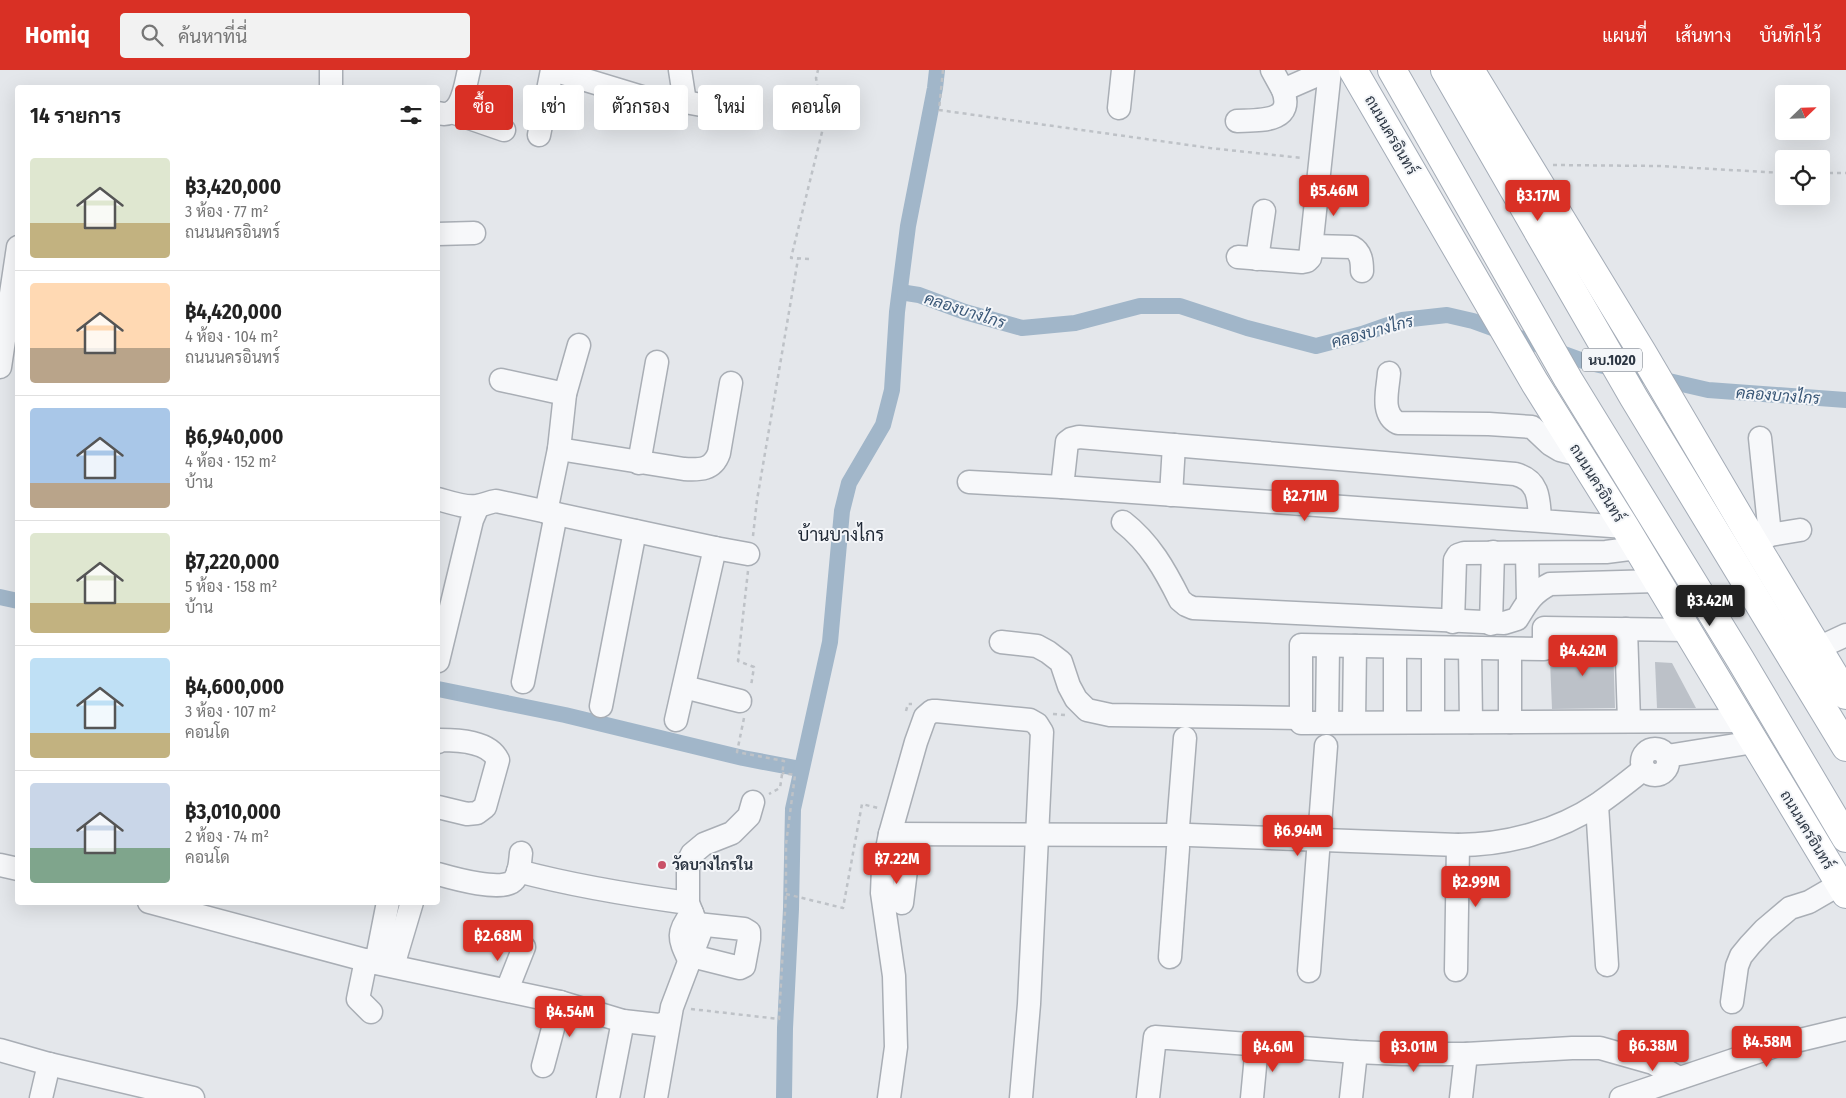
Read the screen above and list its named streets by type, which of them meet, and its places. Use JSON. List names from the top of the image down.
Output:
{
  "streets": {
    "main road": ["ถนนนครอินทร์", "นบ.1020"]
  },
  "districts": ["บ้านบางไกร"],
  "water": ["คลองบางไกร"],
  "places": ["วัดบางไกรใน"],
  "north": "top right",
  "page": {
    "header": "Homiq",
    "search": "ค้นหาที่นี่",
    "nav": ["แผนที่", "เส้นทาง", "บันทึกไว้"],
    "chip": [
      "ซื้อ",
      "เช่า",
      "ตัวกรอง",
      "ใหม่",
      "คอนโด"
    ],
    "heading": "14 รายการ",
    "list": [
      {
        "name": "฿3,420,000",
        "note": "3 ห้อง · 77 m² · ถนนนครอินทร์"
      },
      {
        "name": "฿4,420,000",
        "note": "4 ห้อง · 104 m² · ถนนนครอินทร์"
      },
      {
        "name": "฿6,940,000",
        "note": "4 ห้อง · 152 m² · บ้าน"
      },
      {
        "name": "฿7,220,000",
        "note": "5 ห้อง · 158 m² · บ้าน"
      },
      {
        "name": "฿4,600,000",
        "note": "3 ห้อง · 107 m² · คอนโด"
      },
      {
        "name": "฿3,010,000",
        "note": "2 ห้อง · 74 m² · คอนโด"
      }
    ],
    "price": [
      "฿5.46M",
      "฿3.17M",
      "฿2.71M",
      "฿3.42M",
      "฿4.42M",
      "฿6.94M",
      "฿7.22M",
      "฿2.99M",
      "฿2.68M",
      "฿4.54M",
      "฿4.58M",
      "฿6.38M",
      "฿4.6M",
      "฿3.01M"
    ]
  }
}
